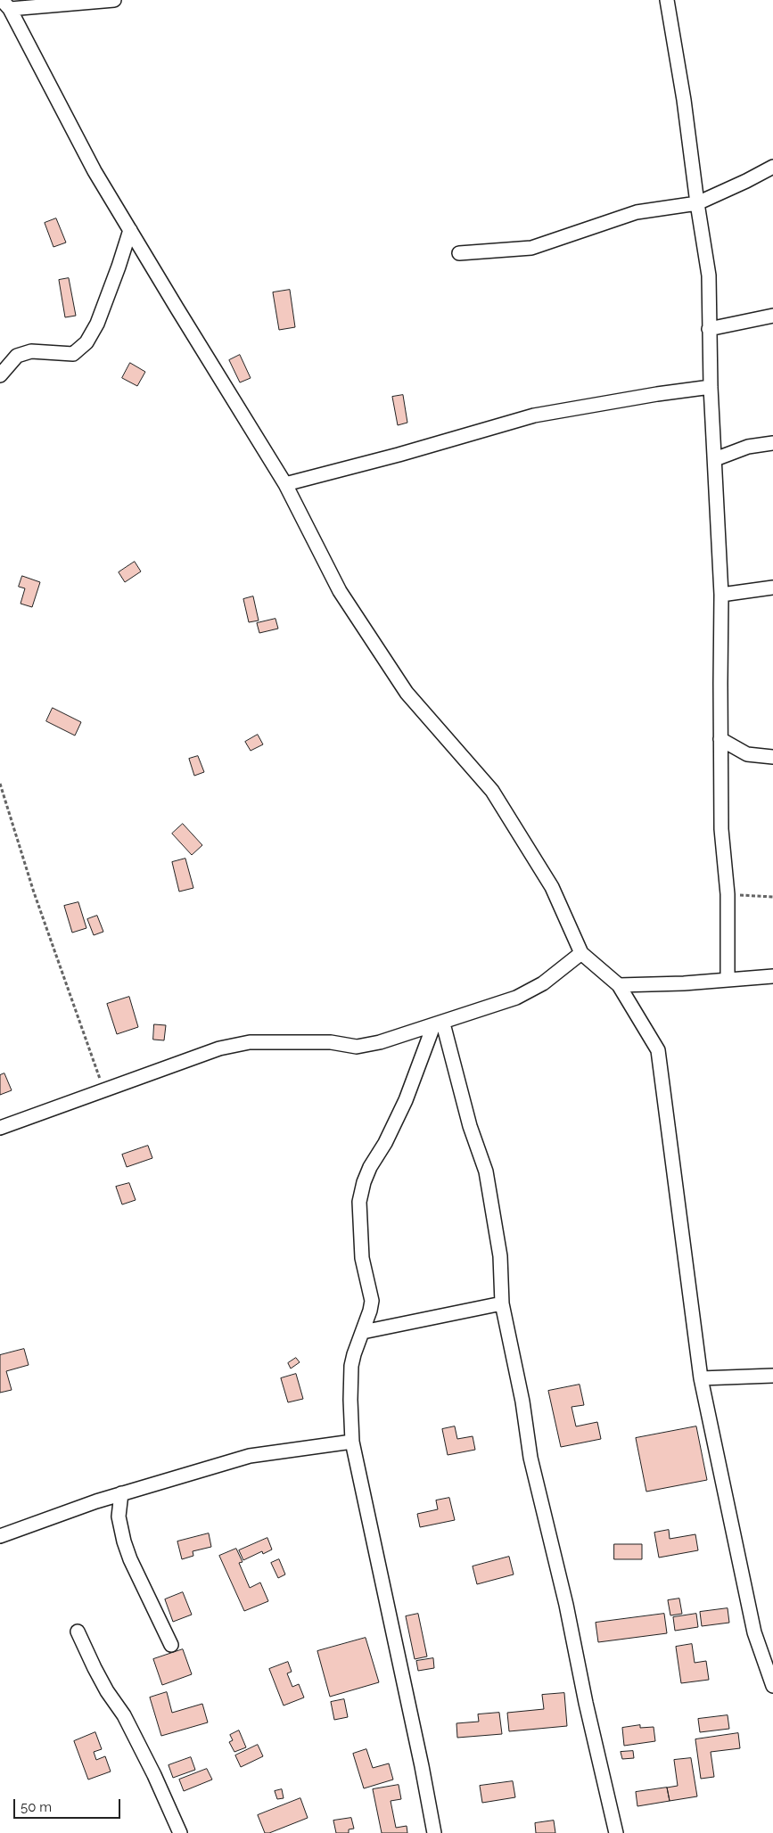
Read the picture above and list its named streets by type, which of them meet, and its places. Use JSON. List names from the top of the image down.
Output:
{
  "scale_bar": "50 m"
}
